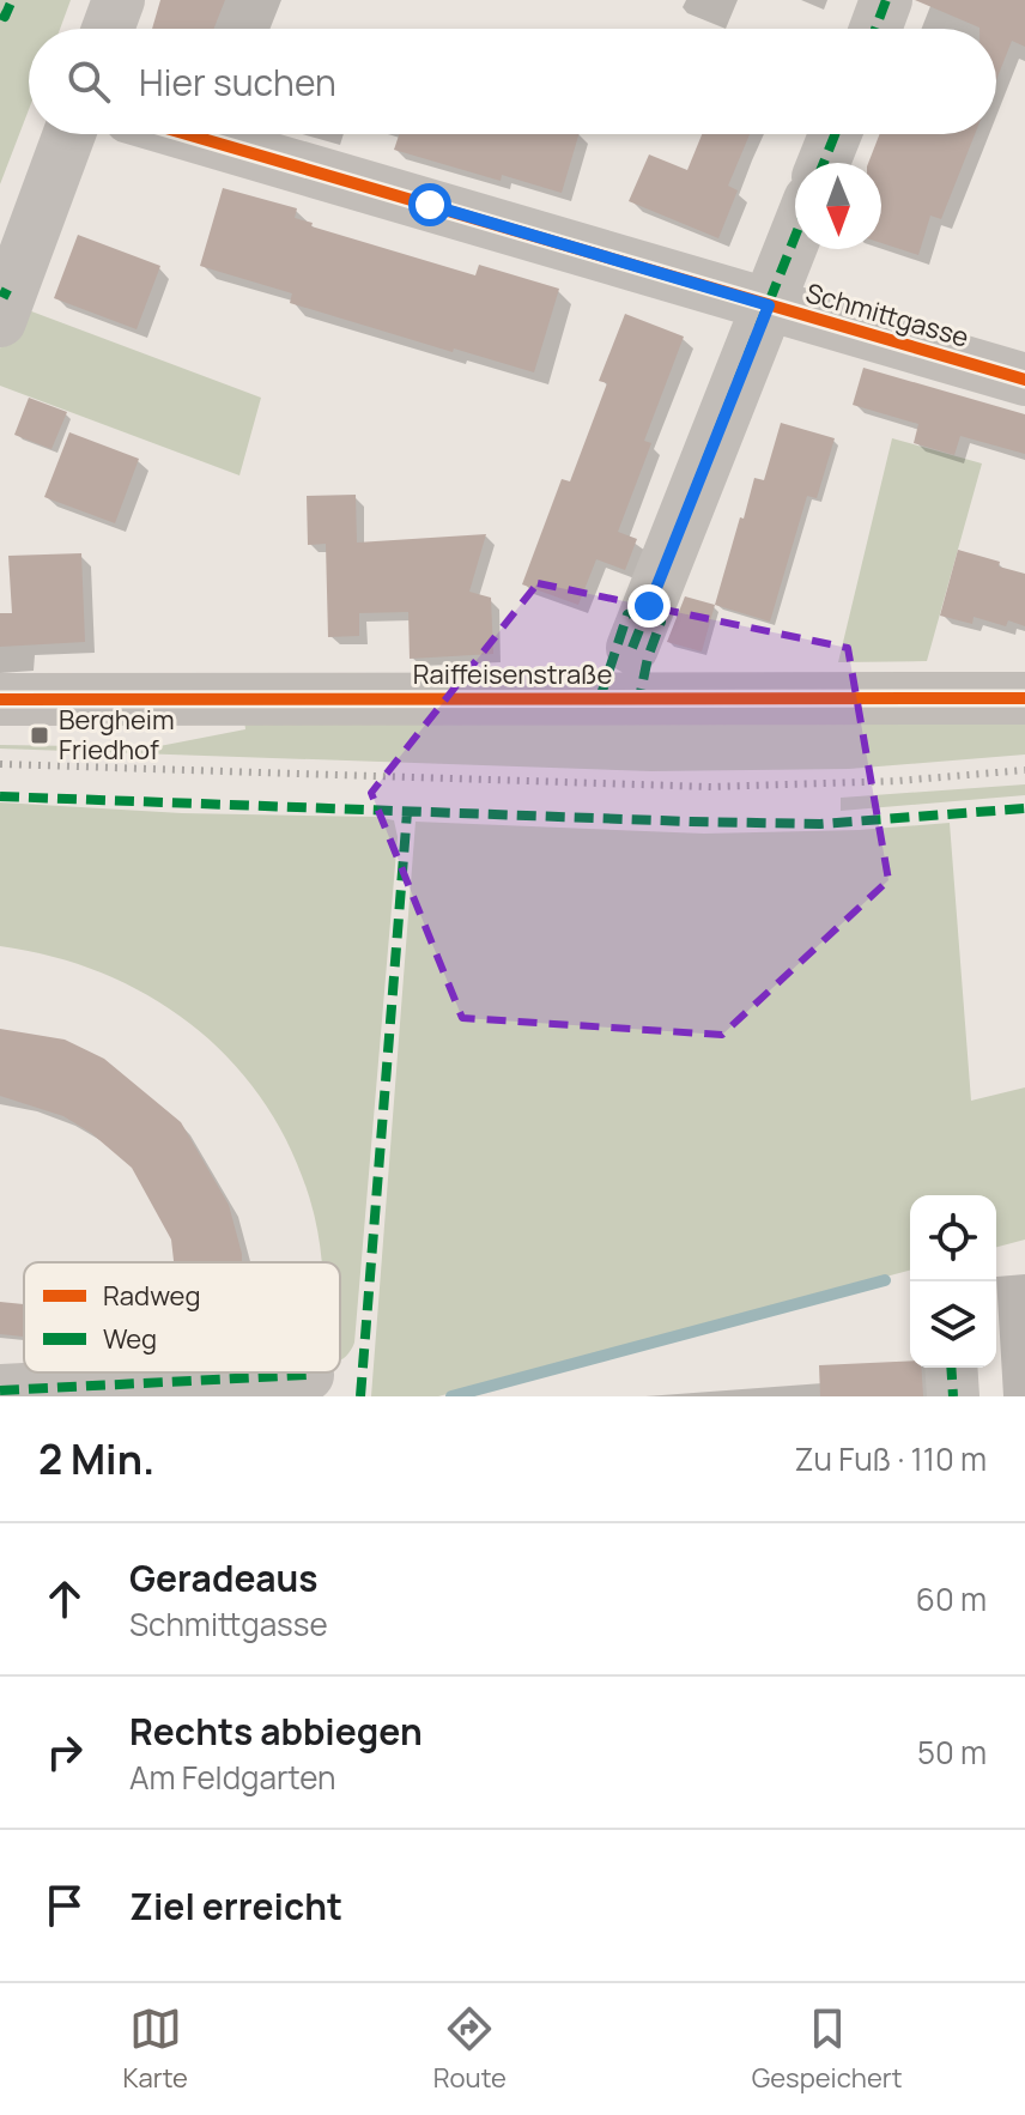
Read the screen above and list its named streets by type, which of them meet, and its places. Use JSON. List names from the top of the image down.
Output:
{
  "streets": {
    "street": ["Schmittgasse", "Raiffeisenstraße"]
  },
  "places": {
    "transit": ["Bergheim Friedhof"]
  },
  "legend": ["Radweg", "Weg"],
  "north": "bottom",
  "page": {
    "search": "Hier suchen",
    "heading": ["2 Min.", "Zu Fuß · 110 m"],
    "list": [
      ["Geradeaus", "Schmittgasse", "60 m"],
      ["Rechts abbiegen", "Am Feldgarten", "50 m"],
      "Ziel erreicht"
    ],
    "nav": ["Karte", "Route", "Gespeichert"]
  }
}
